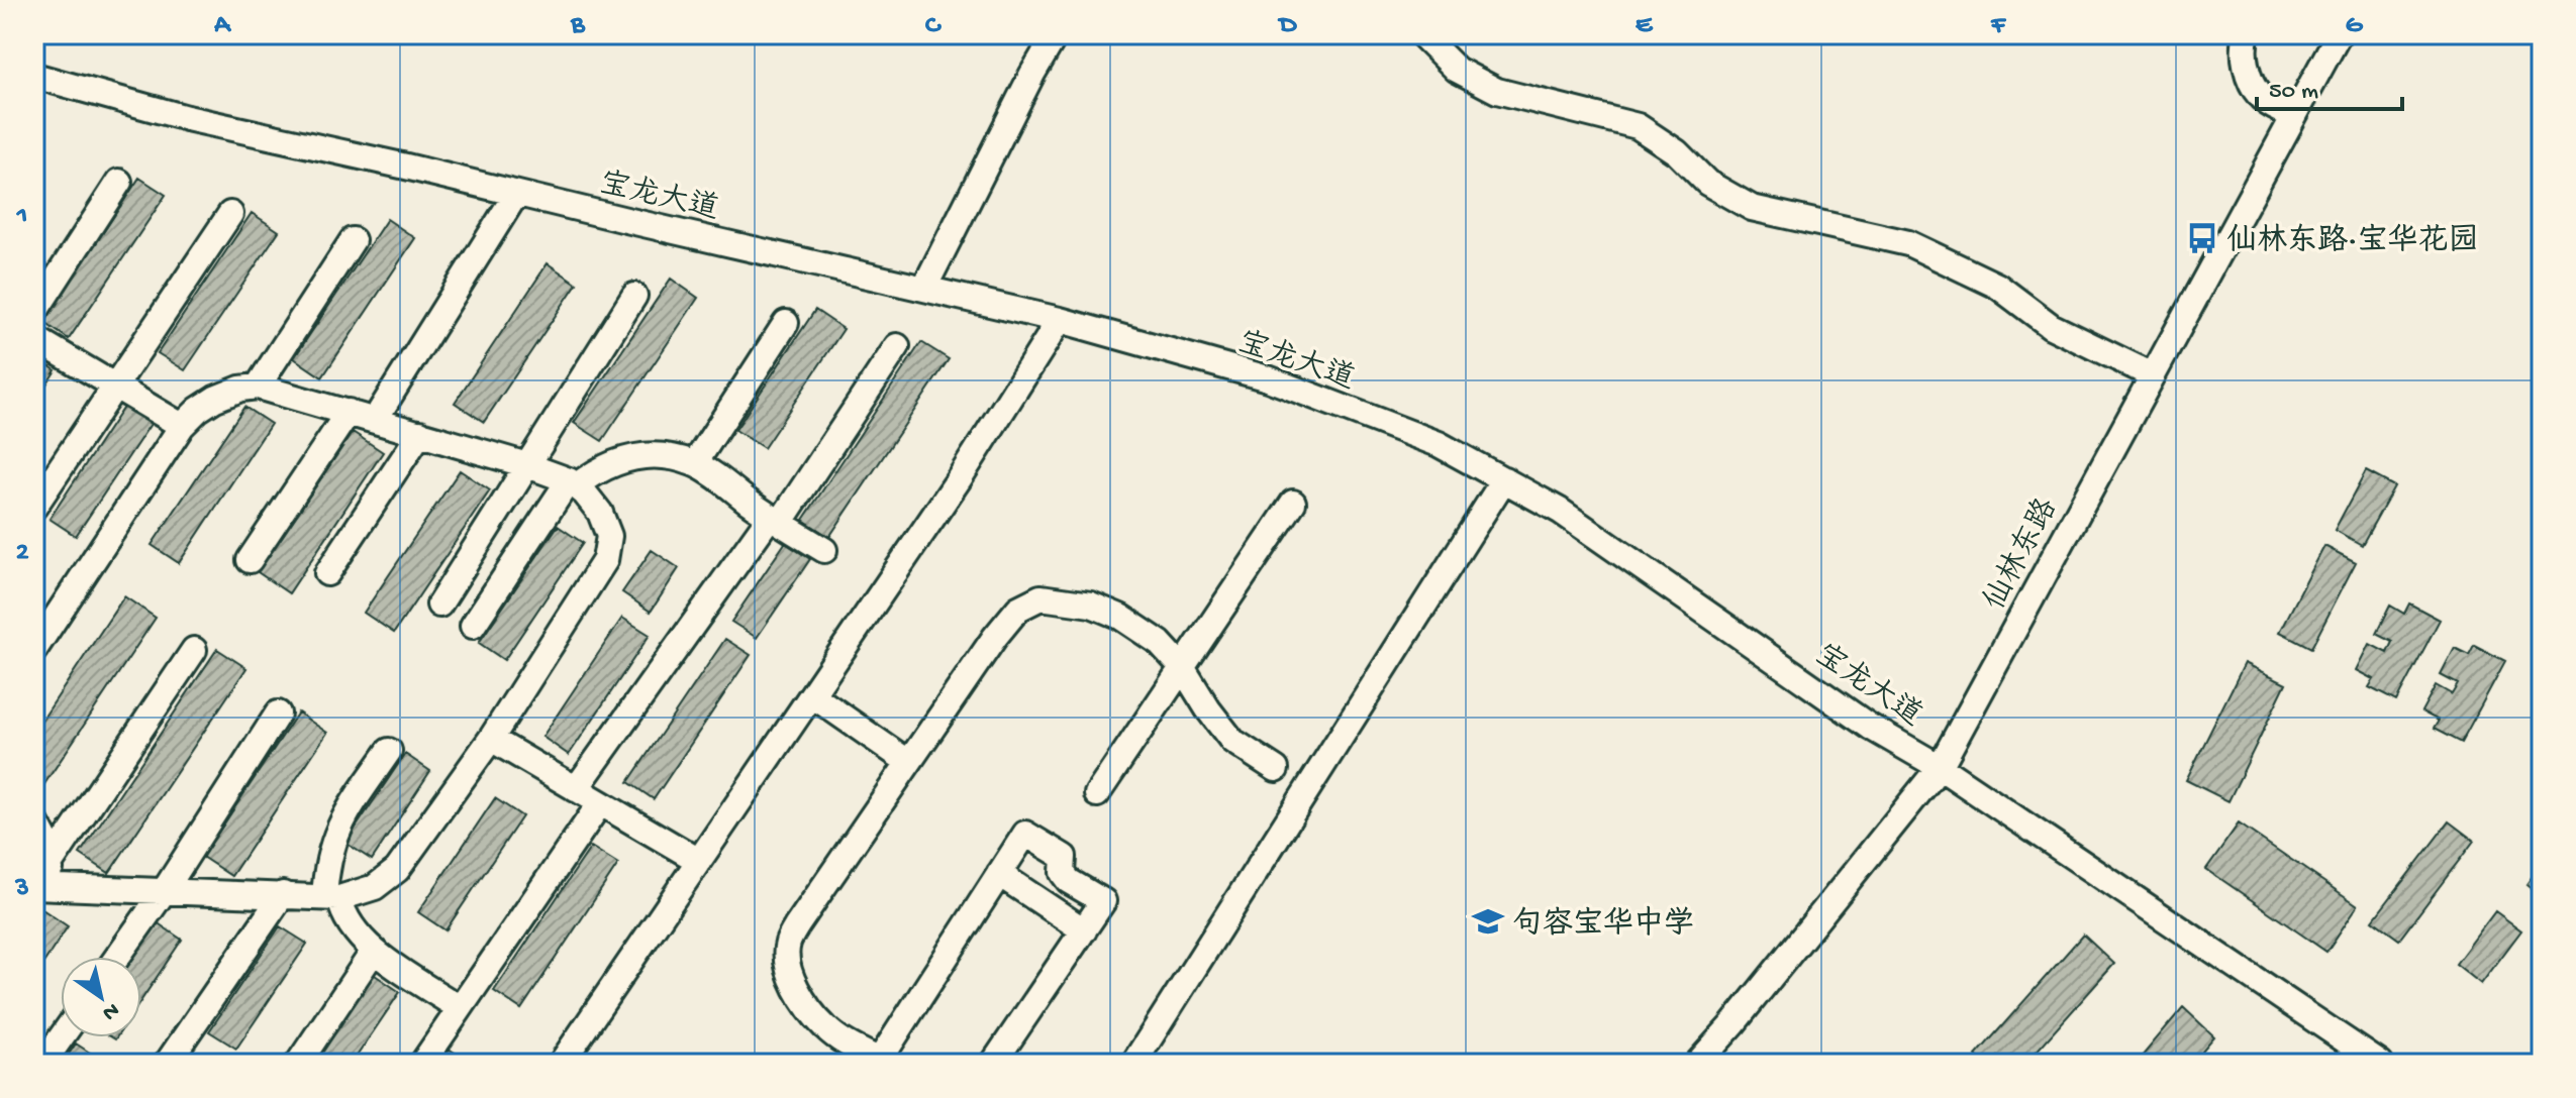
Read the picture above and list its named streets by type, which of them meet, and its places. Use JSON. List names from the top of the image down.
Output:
{
  "streets": {
    "street": ["宝龙大道", "仙林东路"]
  },
  "crossings": [
    ["宝龙大道", "仙林东路"]
  ],
  "places": {
    "bus stop": ["仙林东路·宝华花园"],
    "school or university": ["句容宝华中学"]
  },
  "scale_bar": "50 m",
  "north": "bottom right",
  "grid": {
    "columns": [
      "A",
      "B",
      "C",
      "D",
      "E",
      "F",
      "G"
    ],
    "rows": ["1", "2", "3"]
  }
}
